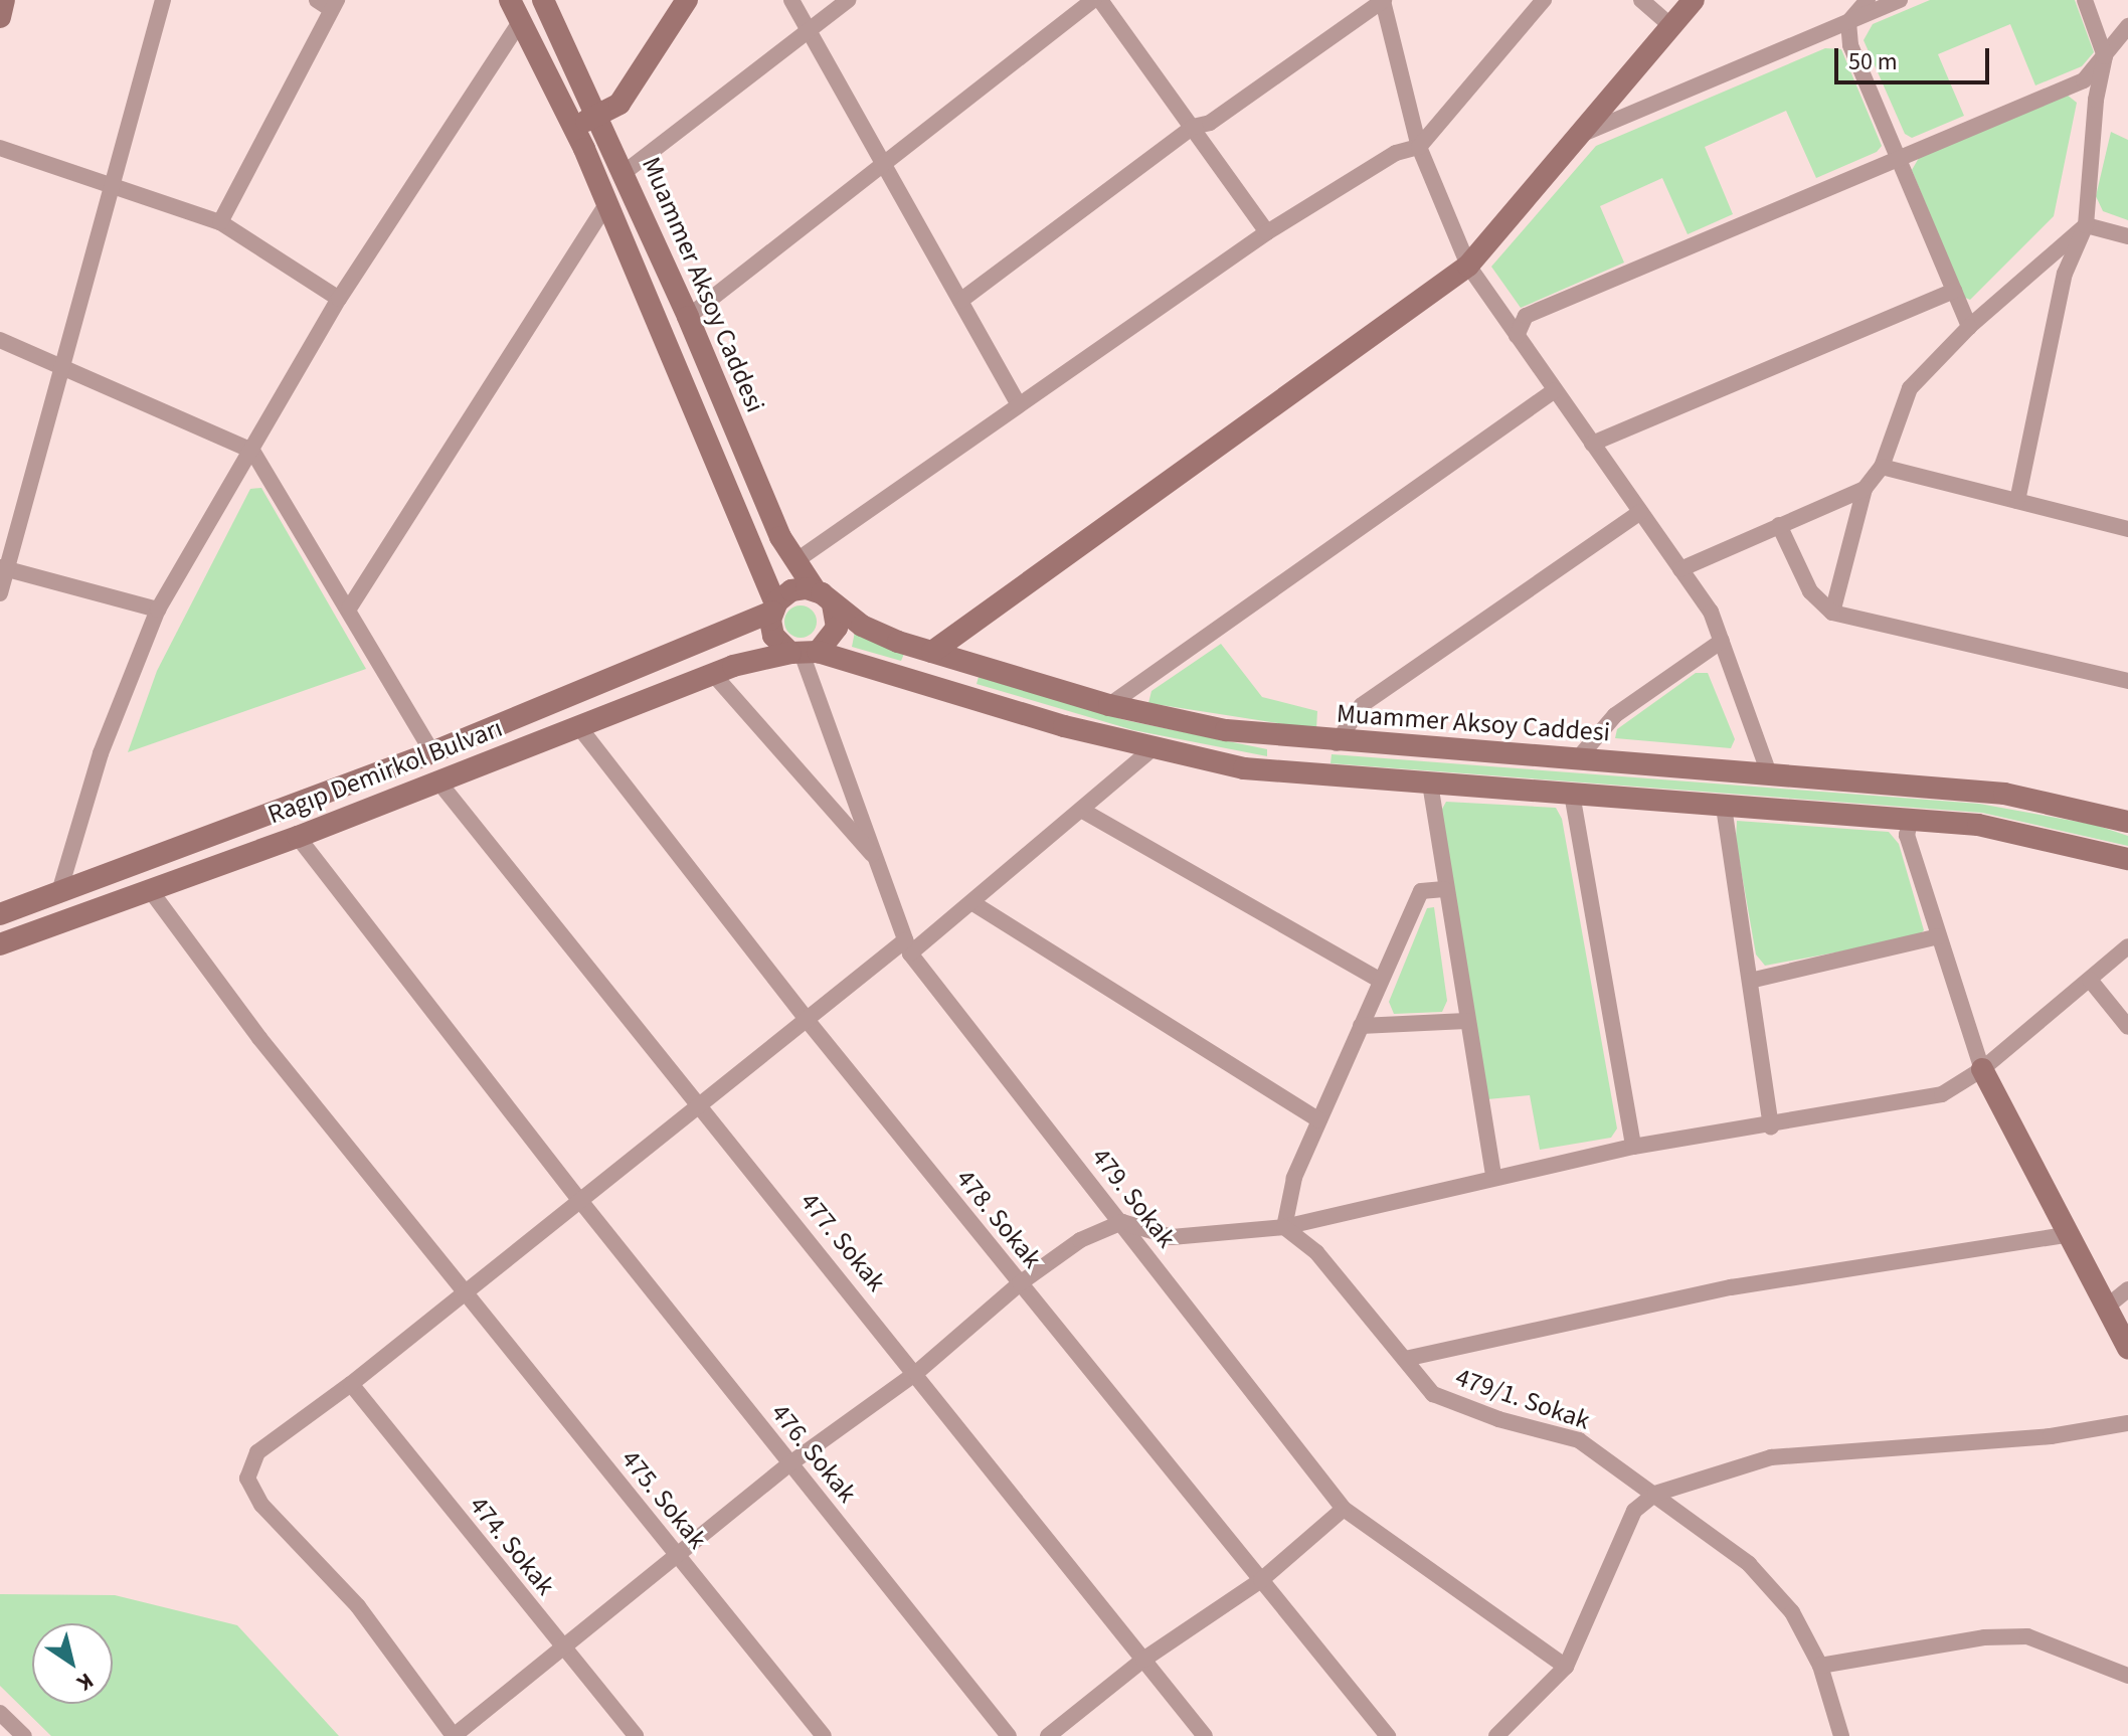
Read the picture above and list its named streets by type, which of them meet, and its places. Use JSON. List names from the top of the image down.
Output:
{
  "streets": {
    "main road": ["Muammer Aksoy Caddesi", "Ragıp Demirkol Bulvarı"],
    "street": [
      "479. Sokak",
      "478. Sokak",
      "477. Sokak",
      "479/1. Sokak",
      "476. Sokak",
      "475. Sokak",
      "474. Sokak"
    ]
  },
  "crossings": [
    ["Muammer Aksoy Caddesi", "Ragıp Demirkol Bulvarı"],
    ["Muammer Aksoy Caddesi", "479. Sokak"],
    ["Ragıp Demirkol Bulvarı", "479. Sokak"],
    ["Ragıp Demirkol Bulvarı", "478. Sokak"],
    ["Ragıp Demirkol Bulvarı", "477. Sokak"],
    ["Ragıp Demirkol Bulvarı", "476. Sokak"],
    ["Ragıp Demirkol Bulvarı", "475. Sokak"]
  ],
  "scale_bar": "50 m",
  "north": "bottom right"
}
